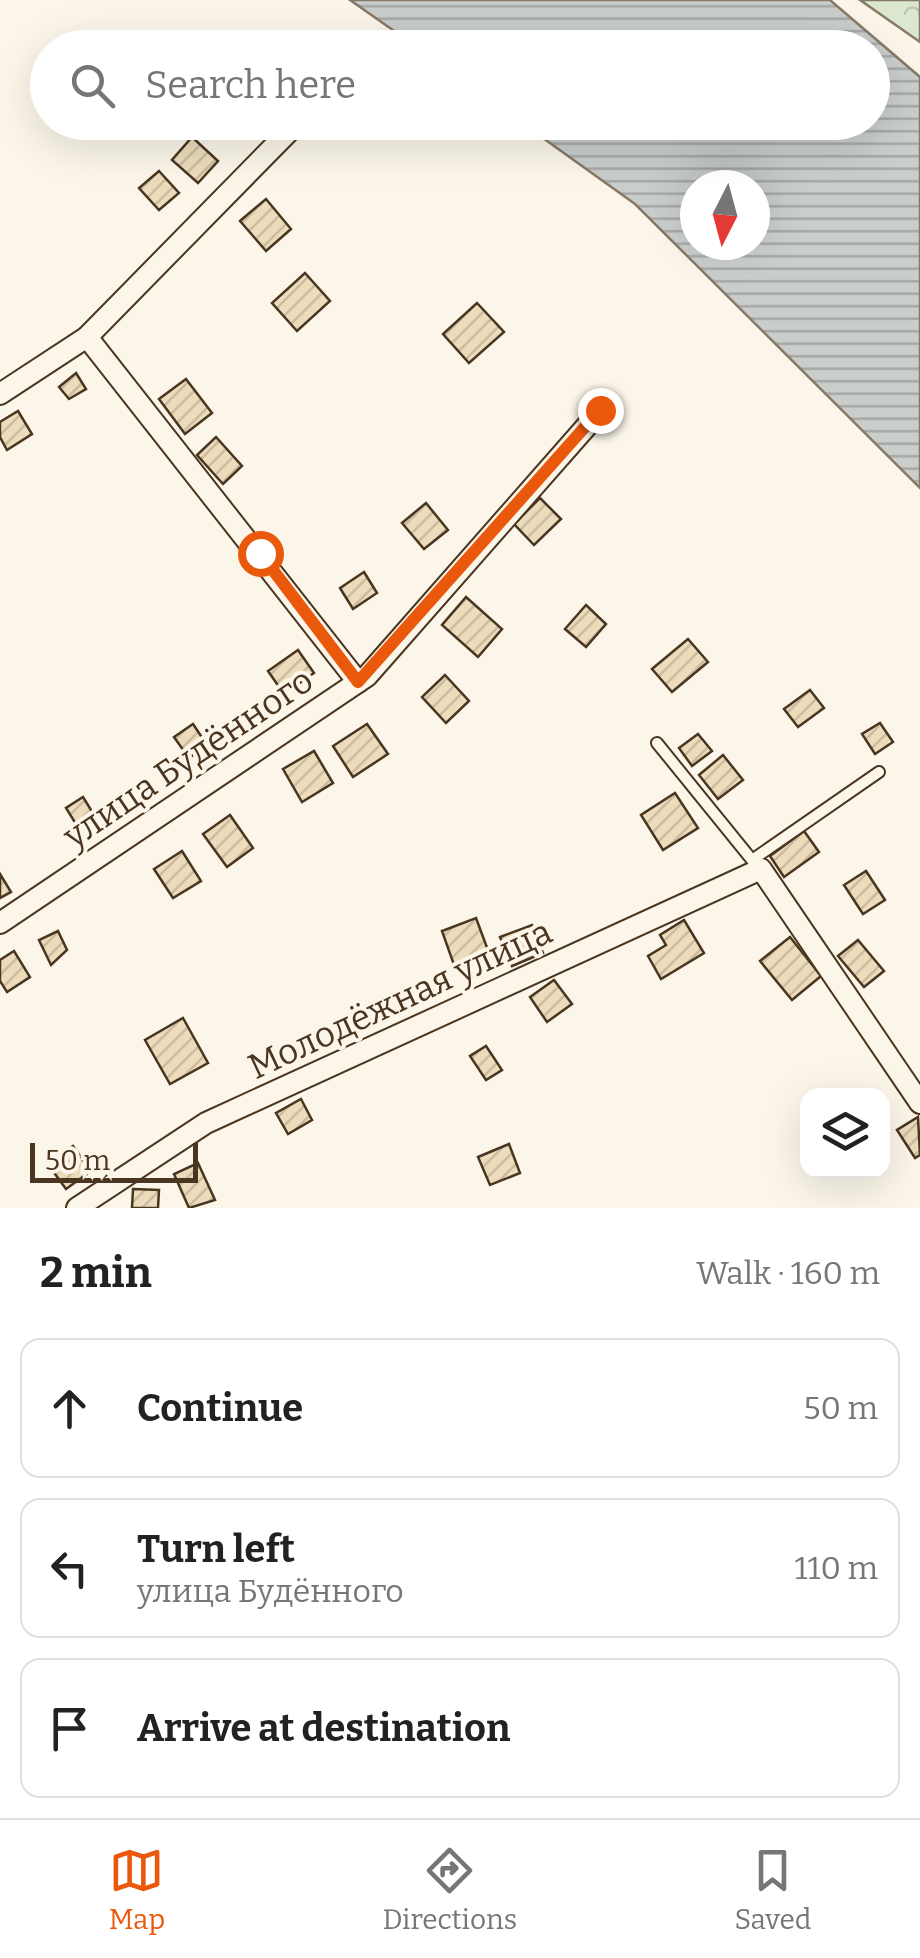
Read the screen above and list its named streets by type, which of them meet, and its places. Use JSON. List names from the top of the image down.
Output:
{
  "streets": {
    "street": ["улица Будённого", "Молодёжная улица"]
  },
  "scale_bar": "50 m",
  "north": "bottom",
  "page": {
    "search": "Search here",
    "scale": "50 m",
    "heading": ["2 min", "Walk · 160 m"],
    "list": [
      ["Continue", "50 m"],
      ["Turn left", "улица Будённого", "110 m"],
      "Arrive at destination"
    ],
    "nav": ["Map", "Directions", "Saved"]
  }
}
